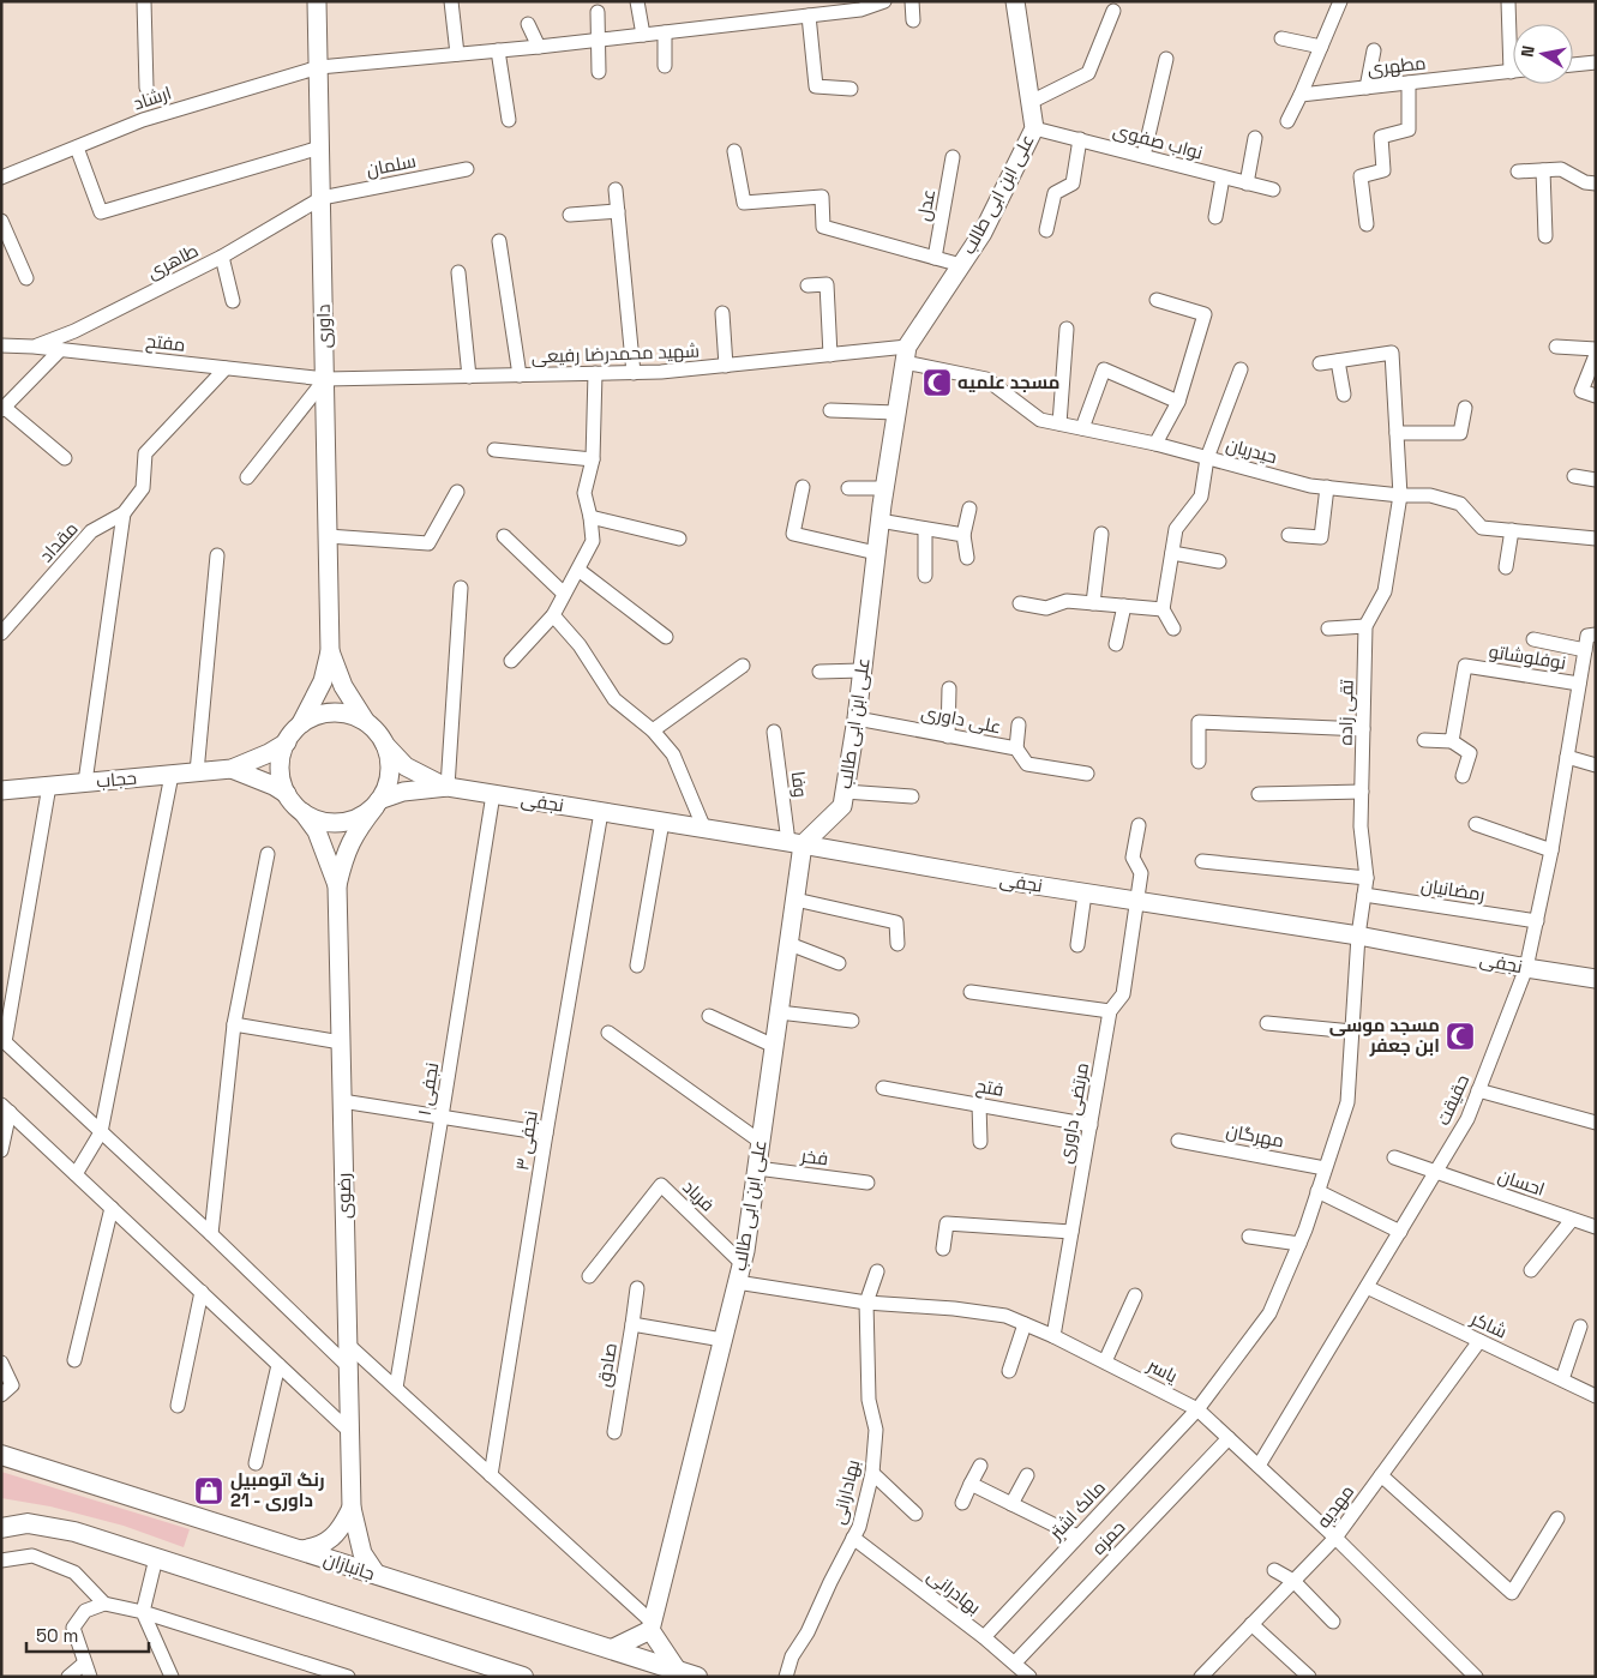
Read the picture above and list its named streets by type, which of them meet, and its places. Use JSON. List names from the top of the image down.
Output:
{
  "streets": {
    "main road": ["جانبازان"],
    "street": [
      "مطهری",
      "ارشاد",
      "نواب صفوی",
      "سلمان",
      "علی ابن ابی طالب",
      "عدل",
      "طاهری",
      "داوری",
      "مفتح",
      "شهید محمدرضا رفیعی",
      "حیدریان",
      "مقداد",
      "نوفلوشاتو",
      "تقی زاده",
      "علی داوری",
      "حجاب",
      "وفا",
      "نجفی",
      "رمضانیان",
      "فتح",
      "نجفی ۱",
      "حقیقت",
      "مرتضی داوری",
      "مهرگان",
      "نجفی ۳",
      "فخر",
      "احسان",
      "رضوی",
      "فریاد",
      "شاکر",
      "صادق",
      "یاسر",
      "بهادارانی",
      "مهدیه",
      "مالک اشتر",
      "حمزه",
      "بهادرانی"
    ]
  },
  "crossings": [
    ["ارشاد", "داوری"],
    ["نواب صفوی", "علی ابن ابی طالب"],
    ["سلمان", "طاهری"],
    ["سلمان", "داوری"],
    ["علی ابن ابی طالب", "شهید محمدرضا رفیعی"],
    ["علی ابن ابی طالب", "حیدریان"],
    ["علی ابن ابی طالب", "علی داوری"],
    ["علی ابن ابی طالب", "وفا"],
    ["علی ابن ابی طالب", "نجفی"],
    ["علی ابن ابی طالب", "فخر"],
    ["علی ابن ابی طالب", "فریاد"],
    ["علی ابن ابی طالب", "صادق"],
    ["علی ابن ابی طالب", "یاسر"],
    ["طاهری", "داوری"],
    ["طاهری", "مفتح"],
    ["داوری", "مفتح"],
    ["داوری", "شهید محمدرضا رفیعی"],
    ["مفتح", "شهید محمدرضا رفیعی"],
    ["مفتح", "مقداد"],
    ["شهید محمدرضا رفیعی", "حیدریان"],
    ["حیدریان", "تقی زاده"],
    ["نوفلوشاتو", "حقیقت"],
    ["تقی زاده", "نجفی"],
    ["تقی زاده", "رمضانیان"],
    ["تقی زاده", "مهرگان"],
    ["تقی زاده", "مالک اشتر"],
    ["وفا", "نجفی"],
    ["نجفی", "نجفی ۱"],
    ["نجفی", "حقیقت"],
    ["نجفی", "مرتضی داوری"],
    ["نجفی", "نجفی ۳"],
    ["رمضانیان", "حقیقت"],
    ["فتح", "مرتضی داوری"],
    ["حقیقت", "احسان"],
    ["حقیقت", "شاکر"],
    ["حقیقت", "یاسر"],
    ["مرتضی داوری", "یاسر"],
    ["رضوی", "جانبازان"],
    ["شاکر", "مهدیه"],
    ["یاسر", "بهادارانی"],
    ["یاسر", "مهدیه"],
    ["یاسر", "مالک اشتر"],
    ["یاسر", "حمزه"],
    ["بهادارانی", "بهادرانی"],
    ["مالک اشتر", "بهادرانی"],
    ["حمزه", "بهادرانی"]
  ],
  "places": {
    "mosque": ["مسجد علمیه", "مسجد موسی ابن جعفر"],
    "shop": ["رنگ اتومبیل 21 - داوری"]
  },
  "scale_bar": "50 m",
  "north": "left"
}
